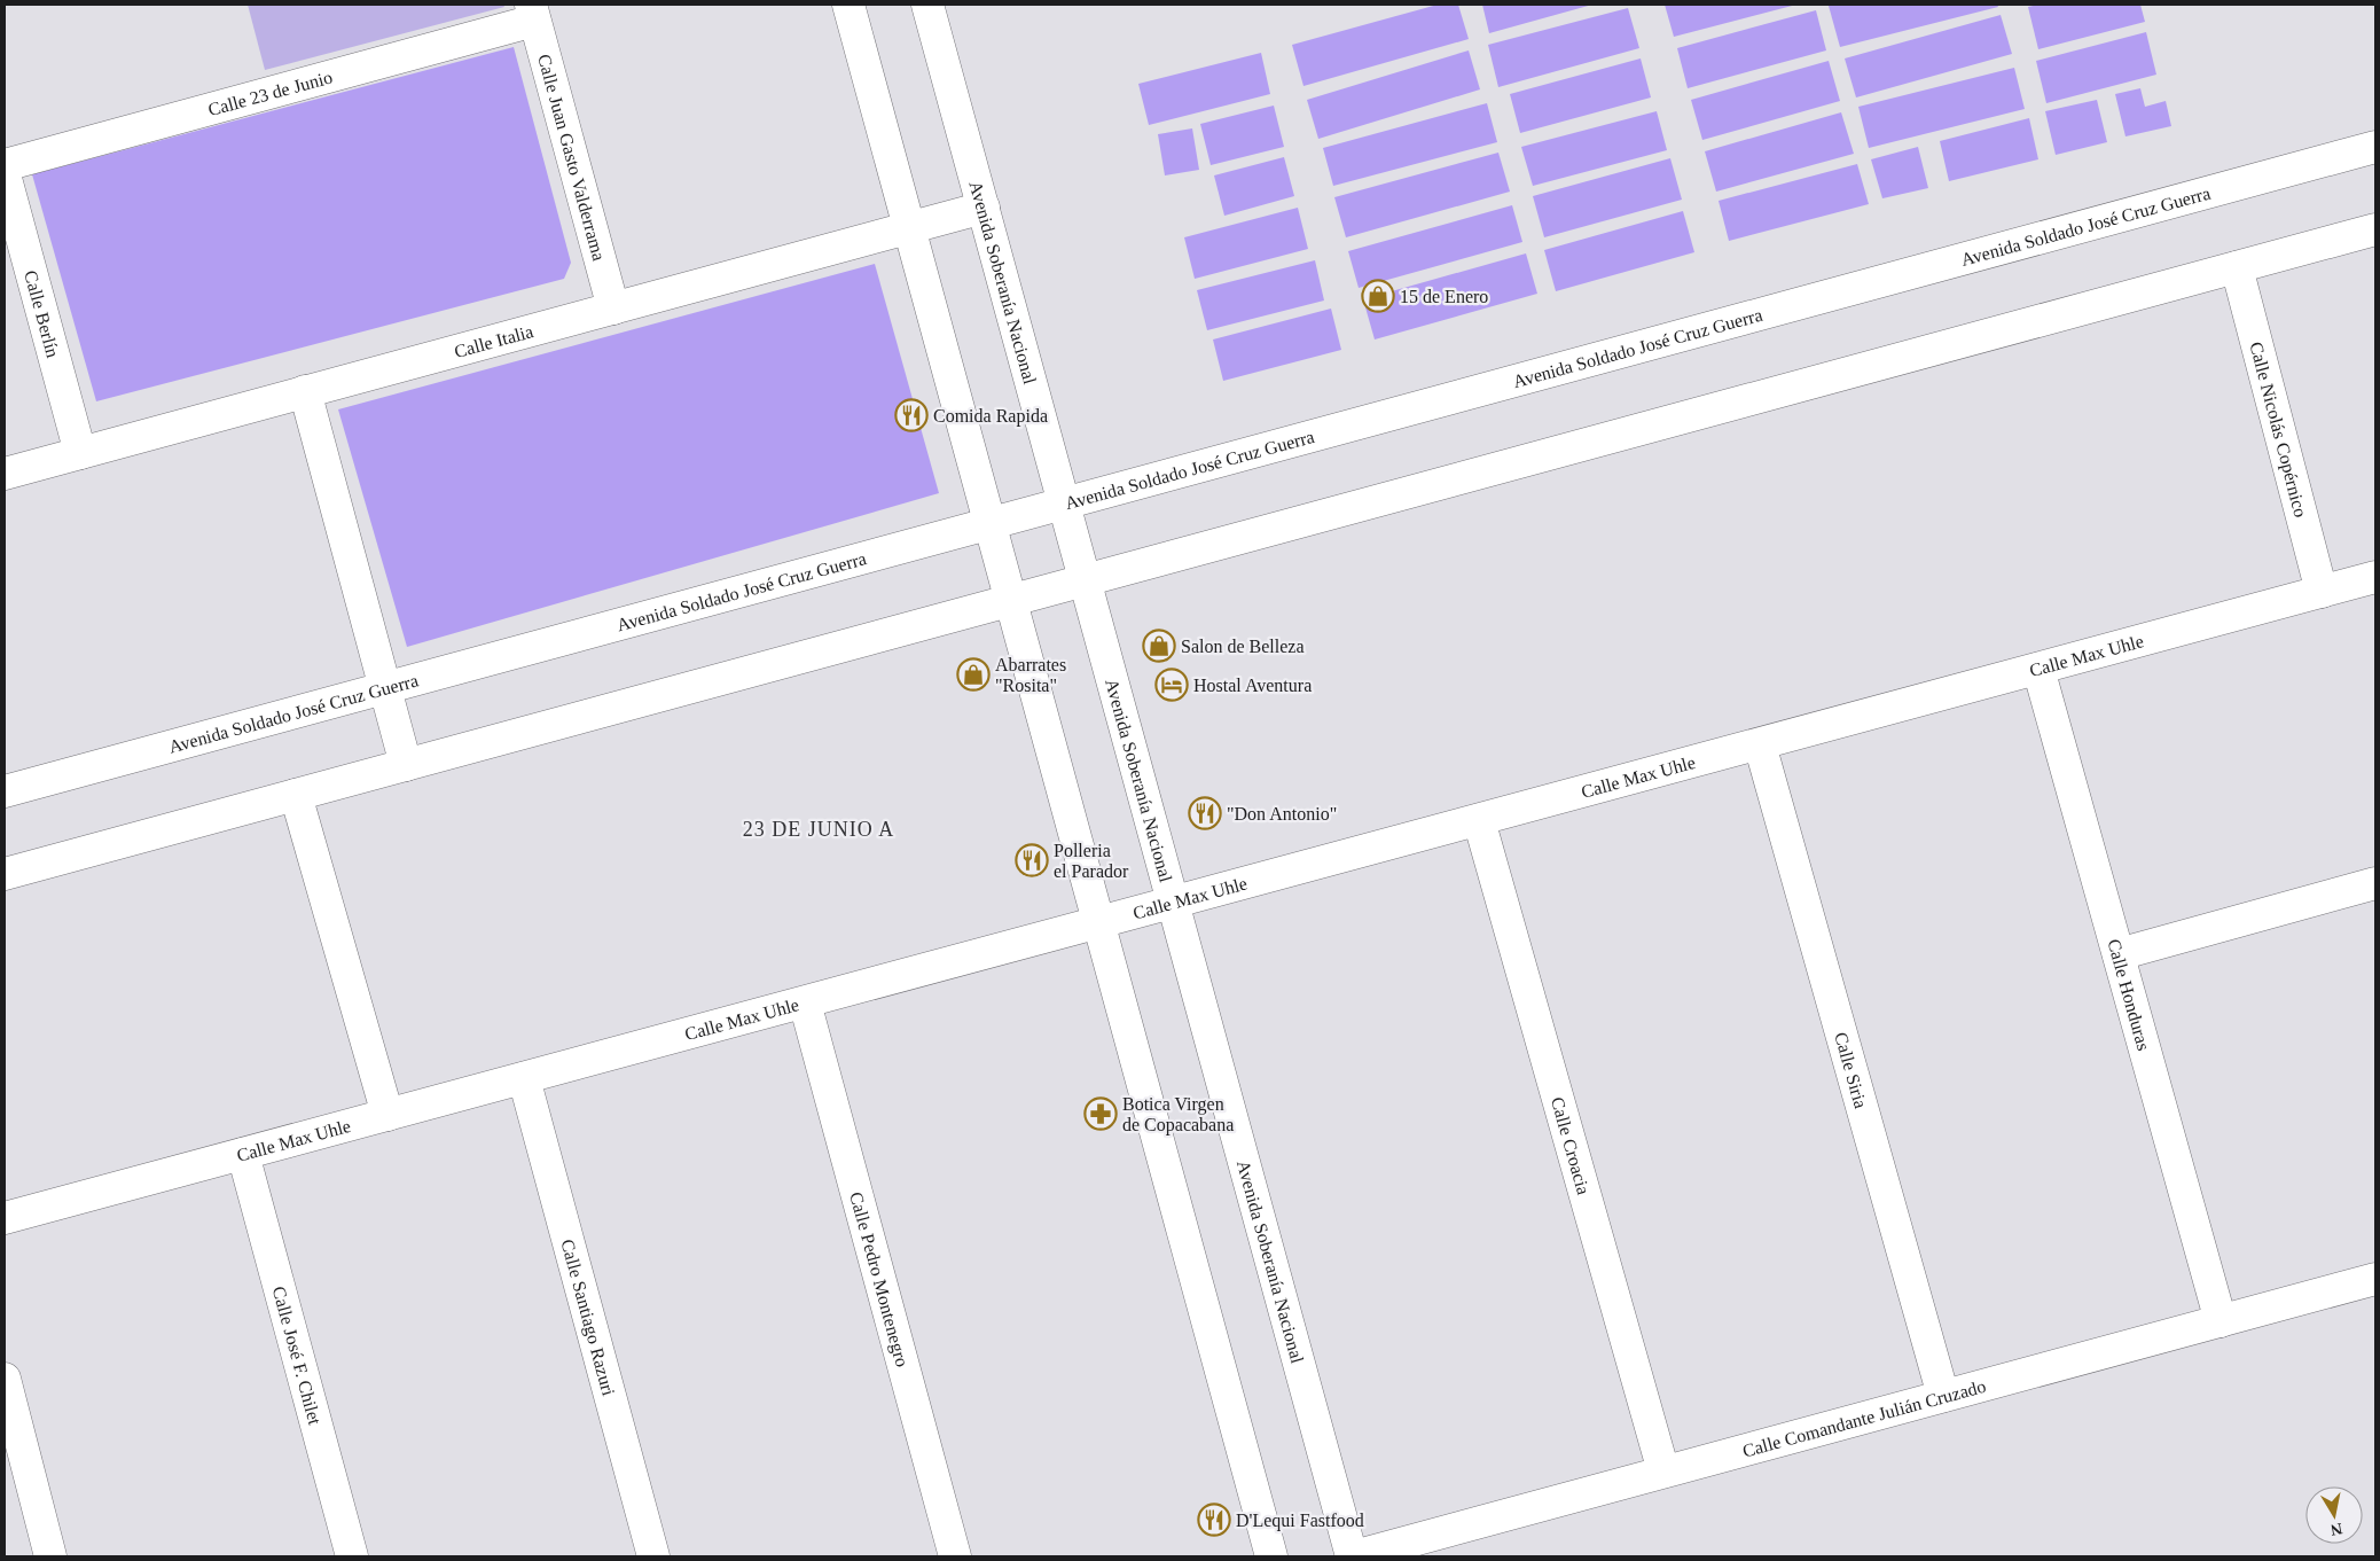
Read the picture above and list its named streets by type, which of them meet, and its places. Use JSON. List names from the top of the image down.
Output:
{
  "streets": {
    "street": [
      "Calle 23 de Junio",
      "Calle Juan Gasto Valderrama",
      "Avenida Soldado José Cruz Guerra",
      "Avenida Soberanía Nacional",
      "Calle Berlín",
      "Calle Italia",
      "Calle Nicolás Copérnico",
      "Calle Max Uhle",
      "Calle Honduras",
      "Calle Siria",
      "Calle Croacia",
      "Calle Pedro Montenegro",
      "Calle Santiago Razuri",
      "Calle José F. Chilet",
      "Calle Comandante Julián Cruzado"
    ]
  },
  "crossings": [
    ["Calle 23 de Junio", "Calle Juan Gasto Valderrama"],
    ["Calle Juan Gasto Valderrama", "Calle Italia"],
    ["Avenida Soldado José Cruz Guerra", "Avenida Soberanía Nacional"],
    ["Avenida Soberanía Nacional", "Calle Italia"],
    ["Avenida Soberanía Nacional", "Calle Max Uhle"],
    ["Avenida Soberanía Nacional", "Calle Comandante Julián Cruzado"],
    ["Calle Berlín", "Calle Italia"],
    ["Calle Nicolás Copérnico", "Calle Max Uhle"],
    ["Calle Max Uhle", "Calle Honduras"],
    ["Calle Max Uhle", "Calle Siria"],
    ["Calle Max Uhle", "Calle Croacia"],
    ["Calle Max Uhle", "Calle Pedro Montenegro"],
    ["Calle Max Uhle", "Calle Santiago Razuri"],
    ["Calle Max Uhle", "Calle José F. Chilet"],
    ["Calle Honduras", "Calle Comandante Julián Cruzado"],
    ["Calle Siria", "Calle Comandante Julián Cruzado"],
    ["Calle Croacia", "Calle Comandante Julián Cruzado"]
  ],
  "districts": ["23 DE JUNIO A"],
  "places": {
    "shop": ["15 de Enero", "Salon de Belleza", "Abarrates \"Rosita\""],
    "restaurant": [
      "Comida Rapida",
      "\"Don Antonio\"",
      "Polleria el Parador",
      "D'Lequi Fastfood"
    ],
    "hotel": ["Hostal Aventura"],
    "pharmacy": ["Botica Virgen de Copacabana"]
  },
  "north": "bottom"
}
